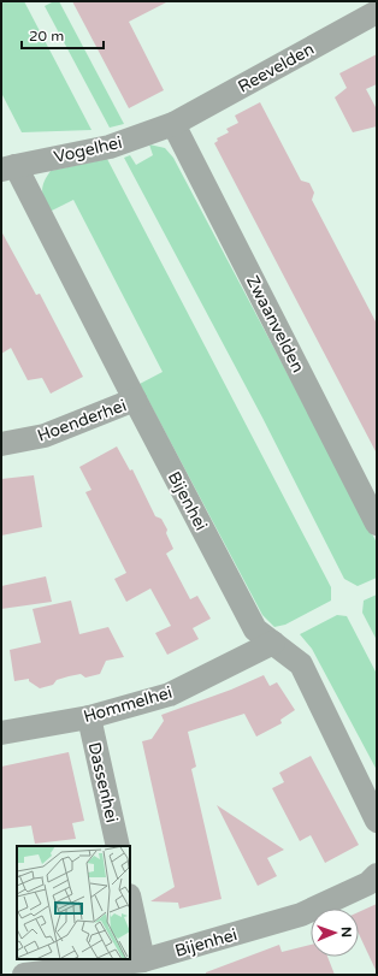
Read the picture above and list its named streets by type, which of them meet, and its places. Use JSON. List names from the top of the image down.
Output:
{
  "streets": {
    "street": [
      "Reevelden",
      "Vogelhei",
      "Zwaanvelden",
      "Hoenderhei",
      "Bijenhei",
      "Hommelhei",
      "Dassenhei"
    ]
  },
  "crossings": [
    ["Reevelden", "Vogelhei"],
    ["Reevelden", "Zwaanvelden"],
    ["Vogelhei", "Zwaanvelden"],
    ["Vogelhei", "Bijenhei"],
    ["Hoenderhei", "Bijenhei"],
    ["Bijenhei", "Hommelhei"],
    ["Hommelhei", "Dassenhei"]
  ],
  "scale_bar": "20 m",
  "north": "right"
}
